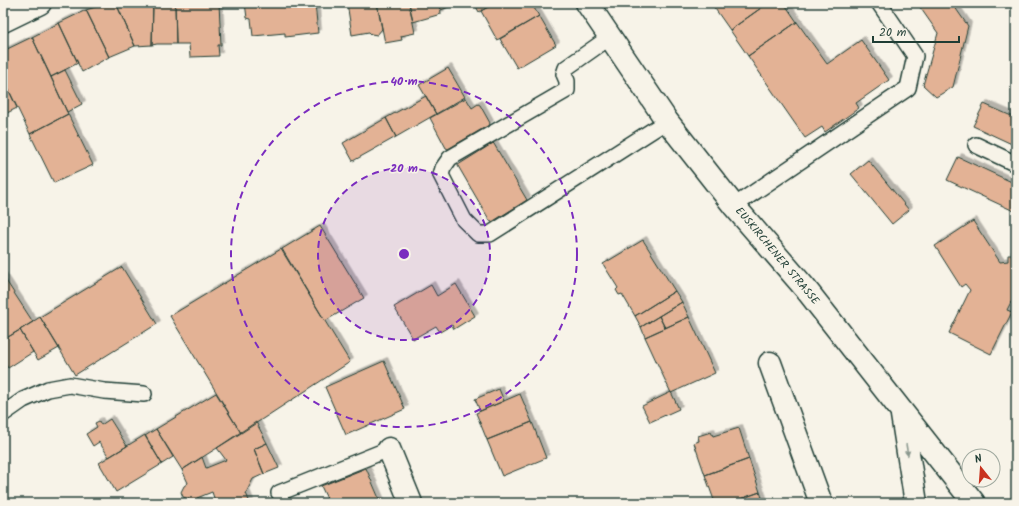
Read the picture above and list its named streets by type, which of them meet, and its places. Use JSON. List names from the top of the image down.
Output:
{
  "streets": {
    "street": ["EUSKIRCHENER STRASSE"]
  },
  "scale_bar": "20 m",
  "north": "top",
  "rings": ["40 m", "20 m"]
}
